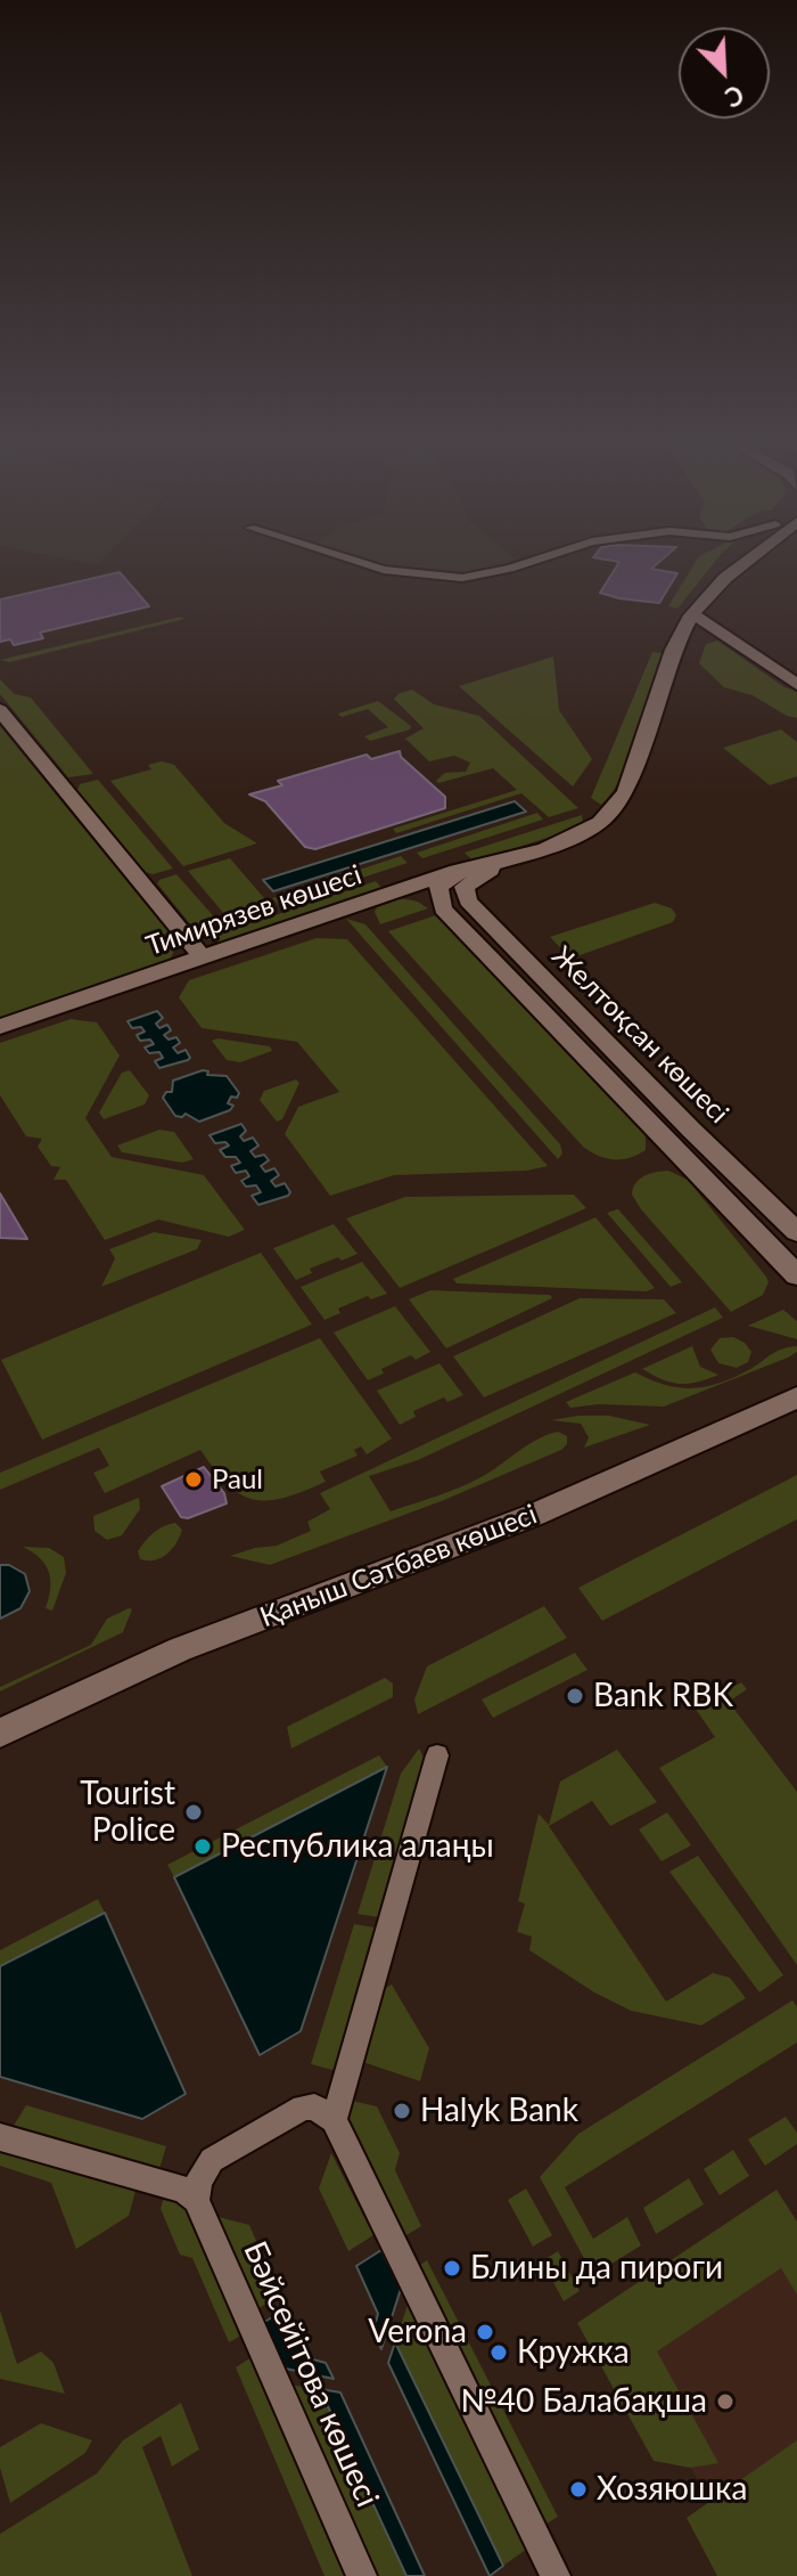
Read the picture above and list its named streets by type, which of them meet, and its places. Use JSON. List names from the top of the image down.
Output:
{
  "streets": {
    "street": [
      "Тимирязев көшесі",
      "Желтоқсан көшесі",
      "Қаныш Сәтбаев көшесі",
      "Бәйсейітова көшесі"
    ]
  },
  "crossings": [
    ["Тимирязев көшесі", "Желтоқсан көшесі"]
  ],
  "places": [
    "Paul",
    "Bank RBK",
    "Tourist Police",
    "Республика алаңы",
    "Halyk Bank",
    "Блины да пироги",
    "Verona",
    "Кружка",
    "№40 Балабақша",
    "Хозяюшка"
  ],
  "north": "bottom right"
}
